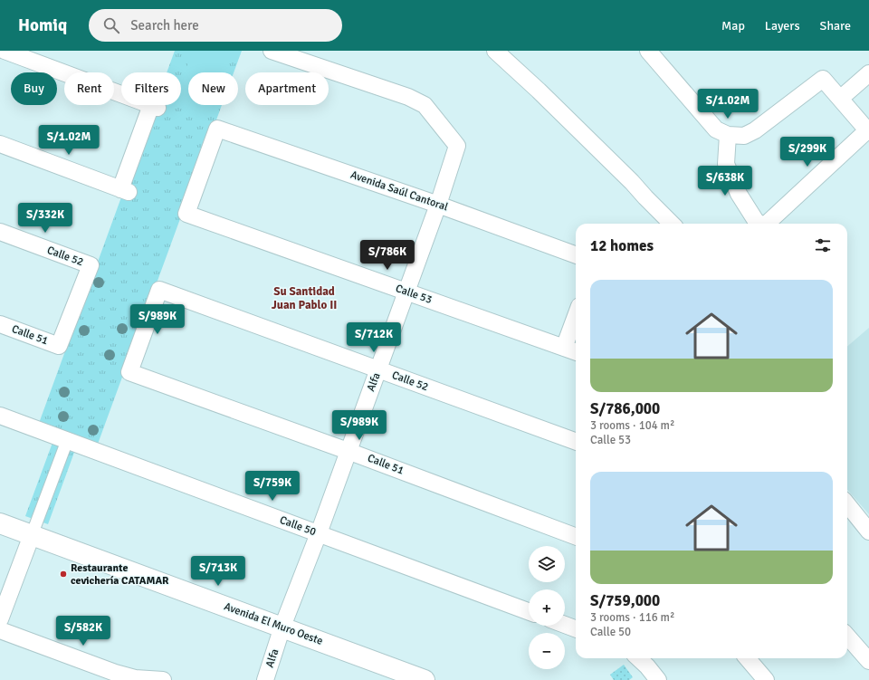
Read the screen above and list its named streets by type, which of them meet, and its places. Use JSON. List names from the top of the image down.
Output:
{
  "streets": {
    "street": [
      "Avenida Saúl Cantoral",
      "Calle 52",
      "Calle 53",
      "Calle 51",
      "Alfa",
      "Calle 50",
      "Avenida El Muro Oeste"
    ]
  },
  "crossings": [
    ["Avenida Saúl Cantoral", "Calle 53"],
    ["Avenida Saúl Cantoral", "Alfa"],
    ["Calle 52", "Calle 51"],
    ["Calle 52", "Alfa"],
    ["Calle 53", "Alfa"],
    ["Calle 51", "Alfa"],
    ["Alfa", "Calle 50"],
    ["Alfa", "Avenida El Muro Oeste"]
  ],
  "districts": ["Su Santidad Juan Pablo II"],
  "places": ["Restaurante cevichería CATAMAR"],
  "page": {
    "header": "Homiq",
    "search": "Search here",
    "nav": ["Map", "Layers", "Share"],
    "chip": [
      "Buy",
      "Rent",
      "Filters",
      "New",
      "Apartment"
    ],
    "price": [
      "S/1.02M",
      "S/1.02M",
      "S/299K",
      "S/638K",
      "S/332K",
      "S/786K",
      "S/989K",
      "S/712K",
      "S/989K",
      "S/759K",
      "S/713K",
      "S/582K"
    ],
    "heading": "12 homes",
    "list": [
      {
        "name": "S/786,000",
        "note": "3 rooms · 104 m² · Calle 53"
      },
      {
        "name": "S/759,000",
        "note": "3 rooms · 116 m² · Calle 50"
      }
    ],
    "map_buttons": ["+", "−"]
  }
}
